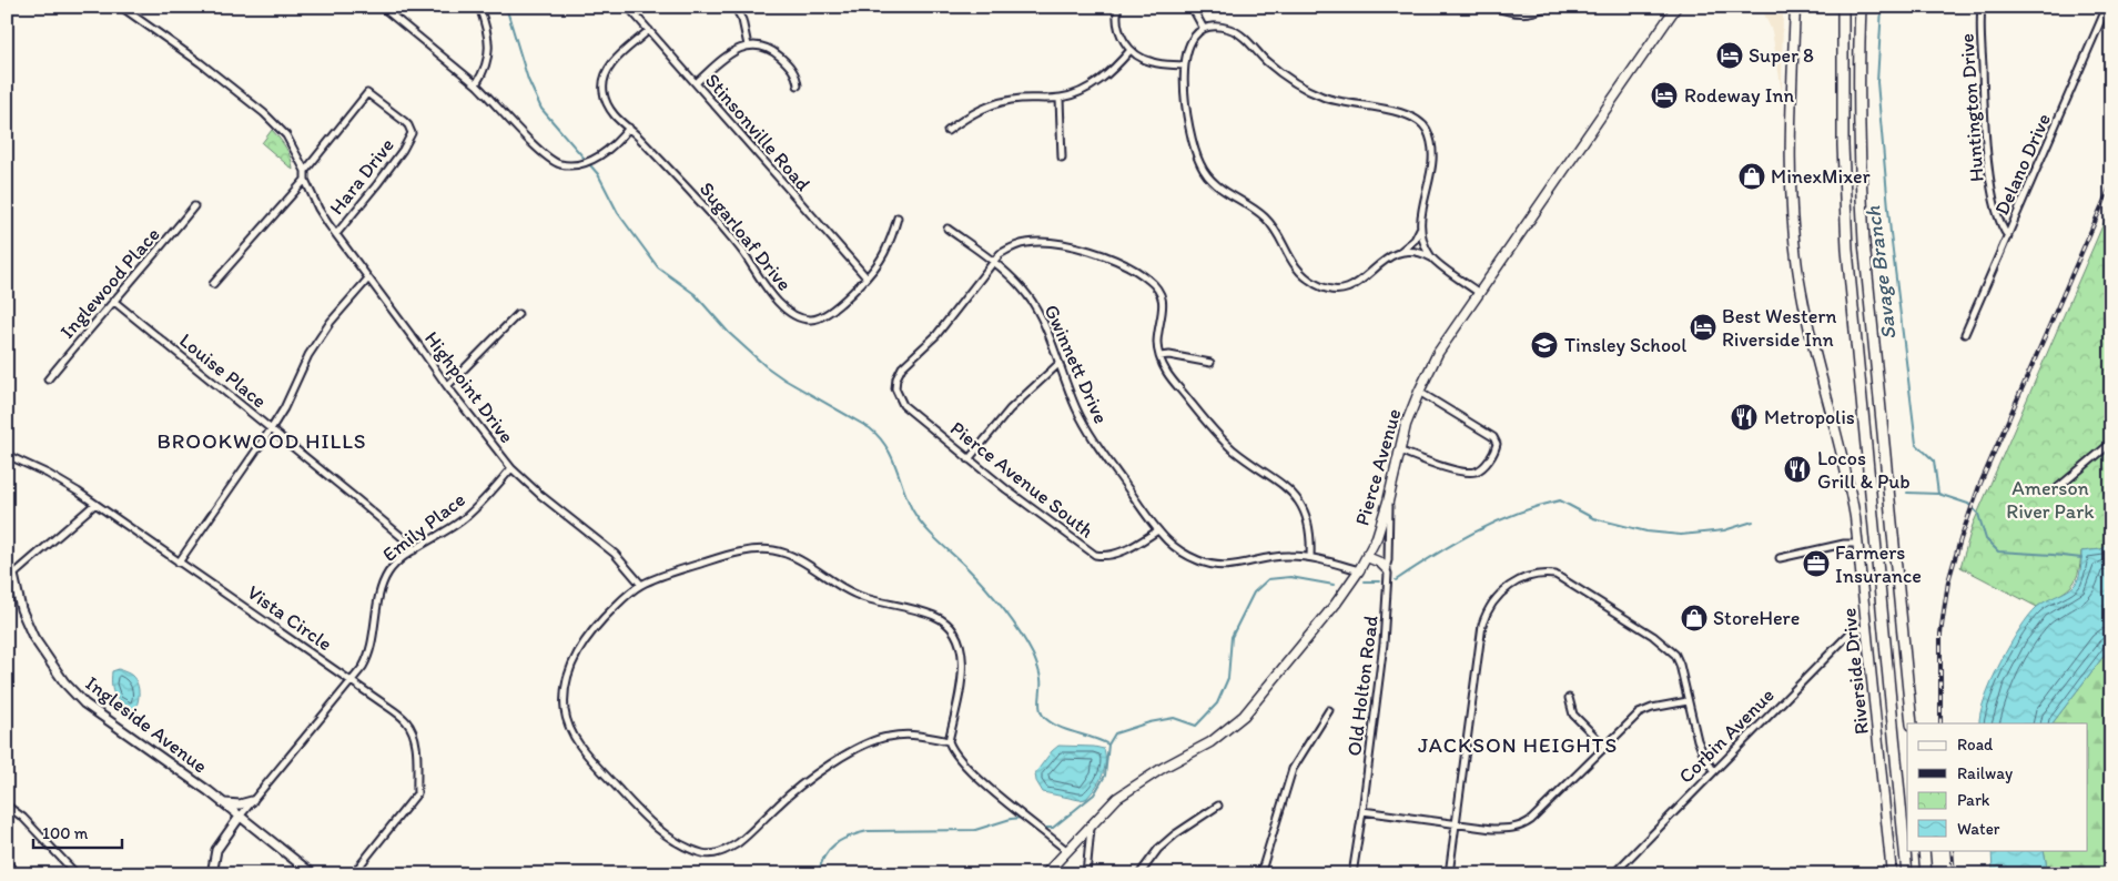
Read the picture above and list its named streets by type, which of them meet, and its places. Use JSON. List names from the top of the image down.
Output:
{
  "streets": {
    "main road": ["Pierce Avenue", "Riverside Drive"],
    "street": [
      "Huntington Drive",
      "Stinsonville Road",
      "Delano Drive",
      "Hara Drive",
      "Sugarloaf Drive",
      "Inglewood Place",
      "Gwinnett Drive",
      "Louise Place",
      "Highpoint Drive",
      "Pierce Avenue South",
      "Emily Place",
      "Vista Circle",
      "Old Holton Road",
      "Ingleside Avenue",
      "Corbin Avenue"
    ]
  },
  "crossings": [
    ["Huntington Drive", "Delano Drive"],
    ["Stinsonville Road", "Sugarloaf Drive"],
    ["Hara Drive", "Highpoint Drive"],
    ["Inglewood Place", "Louise Place"],
    ["Gwinnett Drive", "Pierce Avenue South"],
    ["Louise Place", "Emily Place"],
    ["Highpoint Drive", "Emily Place"],
    ["Pierce Avenue", "Old Holton Road"],
    ["Emily Place", "Vista Circle"],
    ["Riverside Drive", "Corbin Avenue"]
  ],
  "districts": ["BROOKWOOD HILLS", "JACKSON HEIGHTS"],
  "water": ["Savage Branch"],
  "parks": ["Amerson River Park"],
  "places": {
    "hotel": ["Super 8", "Rodeway Inn", "Best Western Riverside Inn"],
    "shop": ["MinexMixer", "StoreHere"],
    "school or university": ["Tinsley School"],
    "restaurant": ["Metropolis", "Locos Grill & Pub"],
    "office": ["Farmers Insurance"]
  },
  "legend": [
    "Road",
    "Railway",
    "Park",
    "Water"
  ],
  "scale_bar": "100 m"
}
